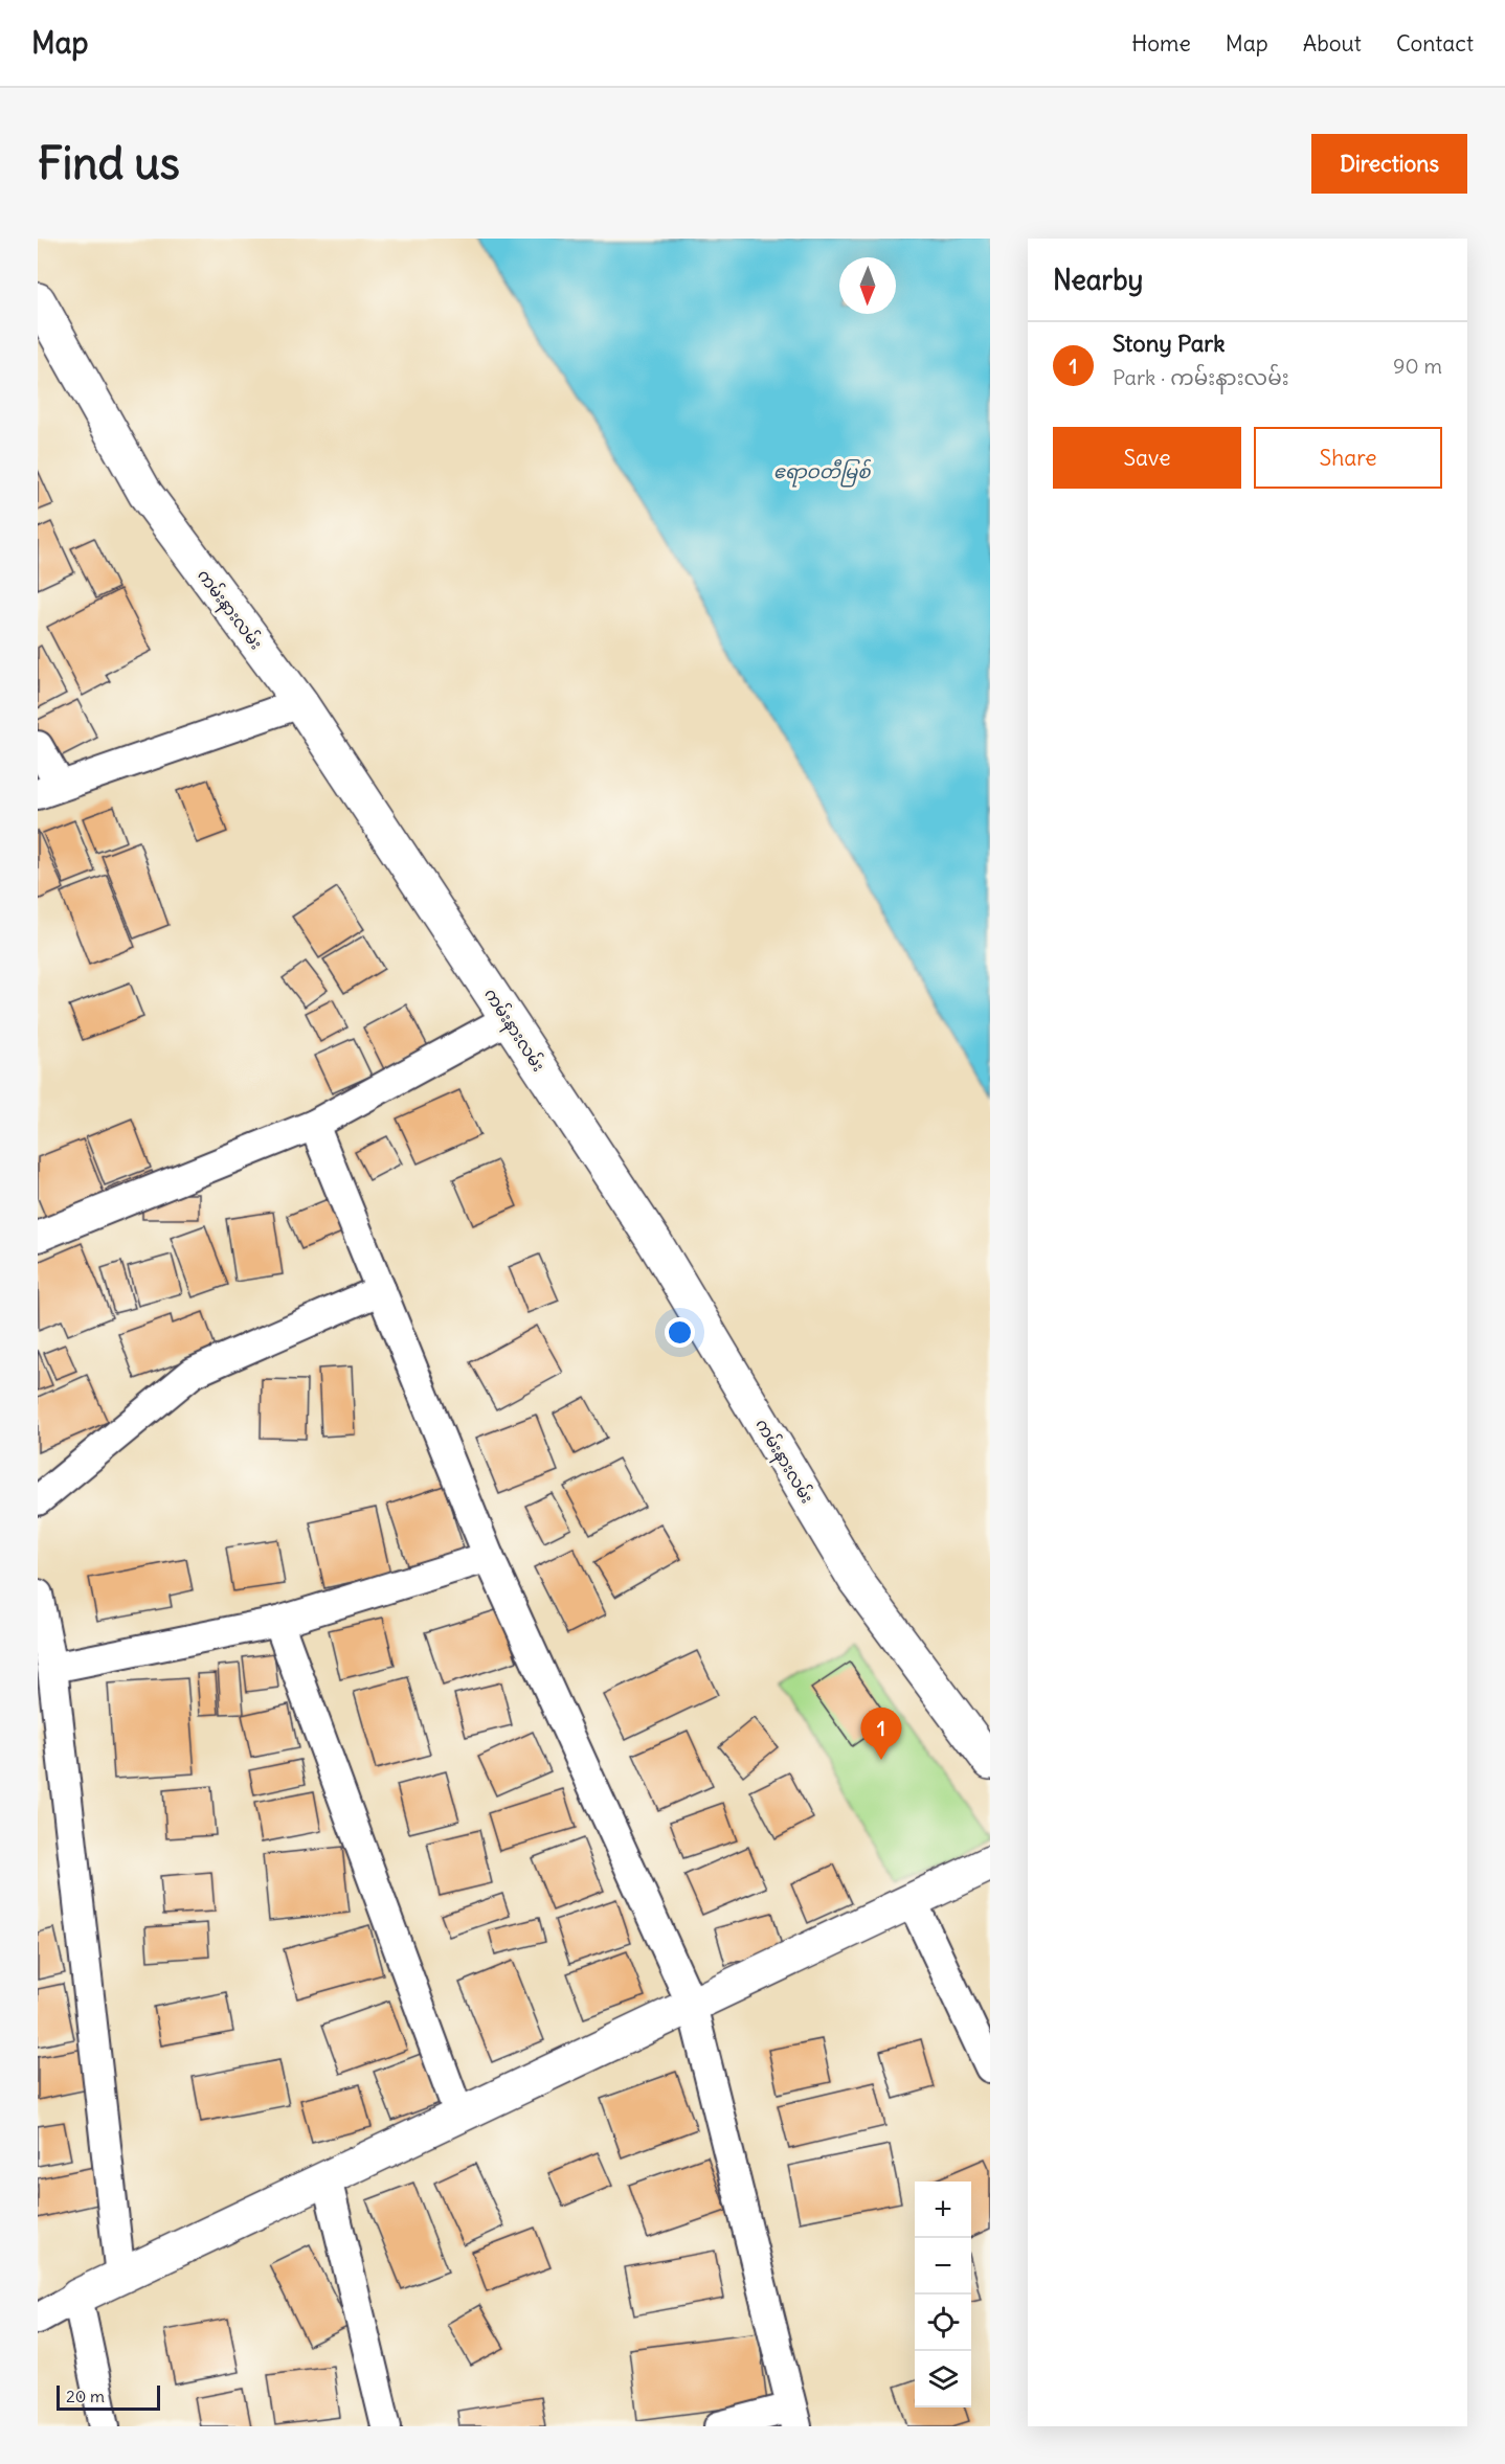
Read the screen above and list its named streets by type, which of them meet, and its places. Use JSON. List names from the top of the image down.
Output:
{
  "streets": {
    "street": ["ကမ်းနားလမ်း"]
  },
  "water": ["ဧရာဝတီမြစ်"],
  "scale_bar": "20 m",
  "north": "bottom",
  "page": {
    "header": "Map",
    "nav": [
      "Home",
      "Map",
      "About",
      "Contact"
    ],
    "buttons": [
      "Directions",
      ["Save", "Share"]
    ],
    "title": "Find us",
    "heading": "Nearby",
    "list": [
      {
        "mark": "1",
        "name": "Stony Park",
        "note": "Park · ကမ်းနားလမ်း",
        "value": "90 m"
      }
    ],
    "pins": "1",
    "map_buttons": ["+", "−"],
    "scale": "20 m"
  }
}
